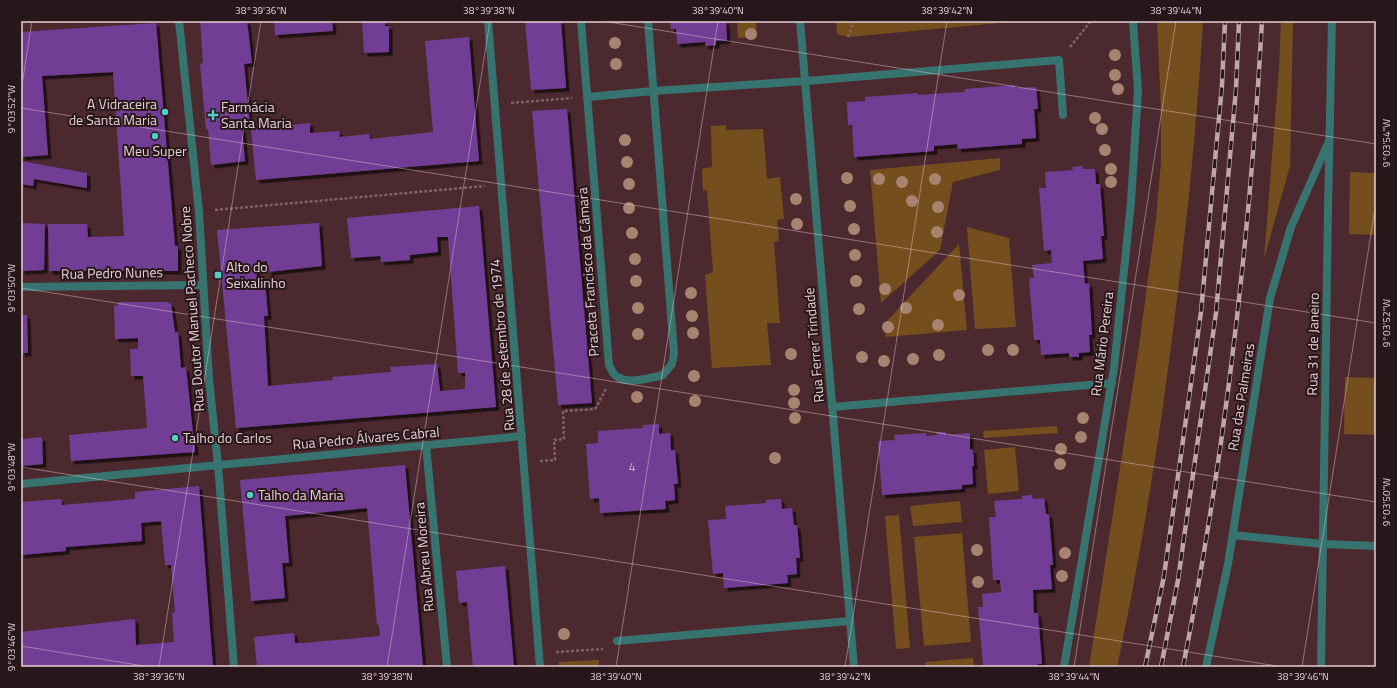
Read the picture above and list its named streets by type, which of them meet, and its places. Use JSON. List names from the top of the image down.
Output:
{
  "streets": {
    "street": [
      "Praceta Francisco da Câmara",
      "Rua Pedro Nunes",
      "Rua Doutor Manuel Pacheco Nobre",
      "Rua Mário Pereira",
      "Rua 31 de Janeiro",
      "Rua 28 de Setembro de 1974",
      "Rua Ferrer Trindade",
      "Rua das Palmeiras",
      "Rua Pedro Álvares Cabral",
      "Rua Abreu Moreira"
    ]
  },
  "crossings": [
    ["Rua Pedro Nunes", "Rua Doutor Manuel Pacheco Nobre"],
    ["Rua Doutor Manuel Pacheco Nobre", "Rua Pedro Álvares Cabral"],
    ["Rua 31 de Janeiro", "Rua das Palmeiras"],
    ["Rua 28 de Setembro de 1974", "Rua Pedro Álvares Cabral"],
    ["Rua Pedro Álvares Cabral", "Rua Abreu Moreira"]
  ],
  "places": {
    "other": [
      "A Vidraceira de Santa Maria",
      "Meu Super",
      "Talho do Carlos",
      "Talho da Maria"
    ],
    "health": ["Farmácia Santa Maria"],
    "transit": ["Alto do Seixalinho"]
  },
  "house_numbers": ["4"],
  "coordinates": [
    "38°39'36\"N",
    "38°39'38\"N",
    "38°39'40\"N",
    "38°39'42\"N",
    "38°39'44\"N",
    "9°03'52\"W",
    "9°03'54\"W",
    "9°03'50\"W",
    "9°03'48\"W",
    "9°03'46\"W",
    "38°39'46\"N"
  ]
}
